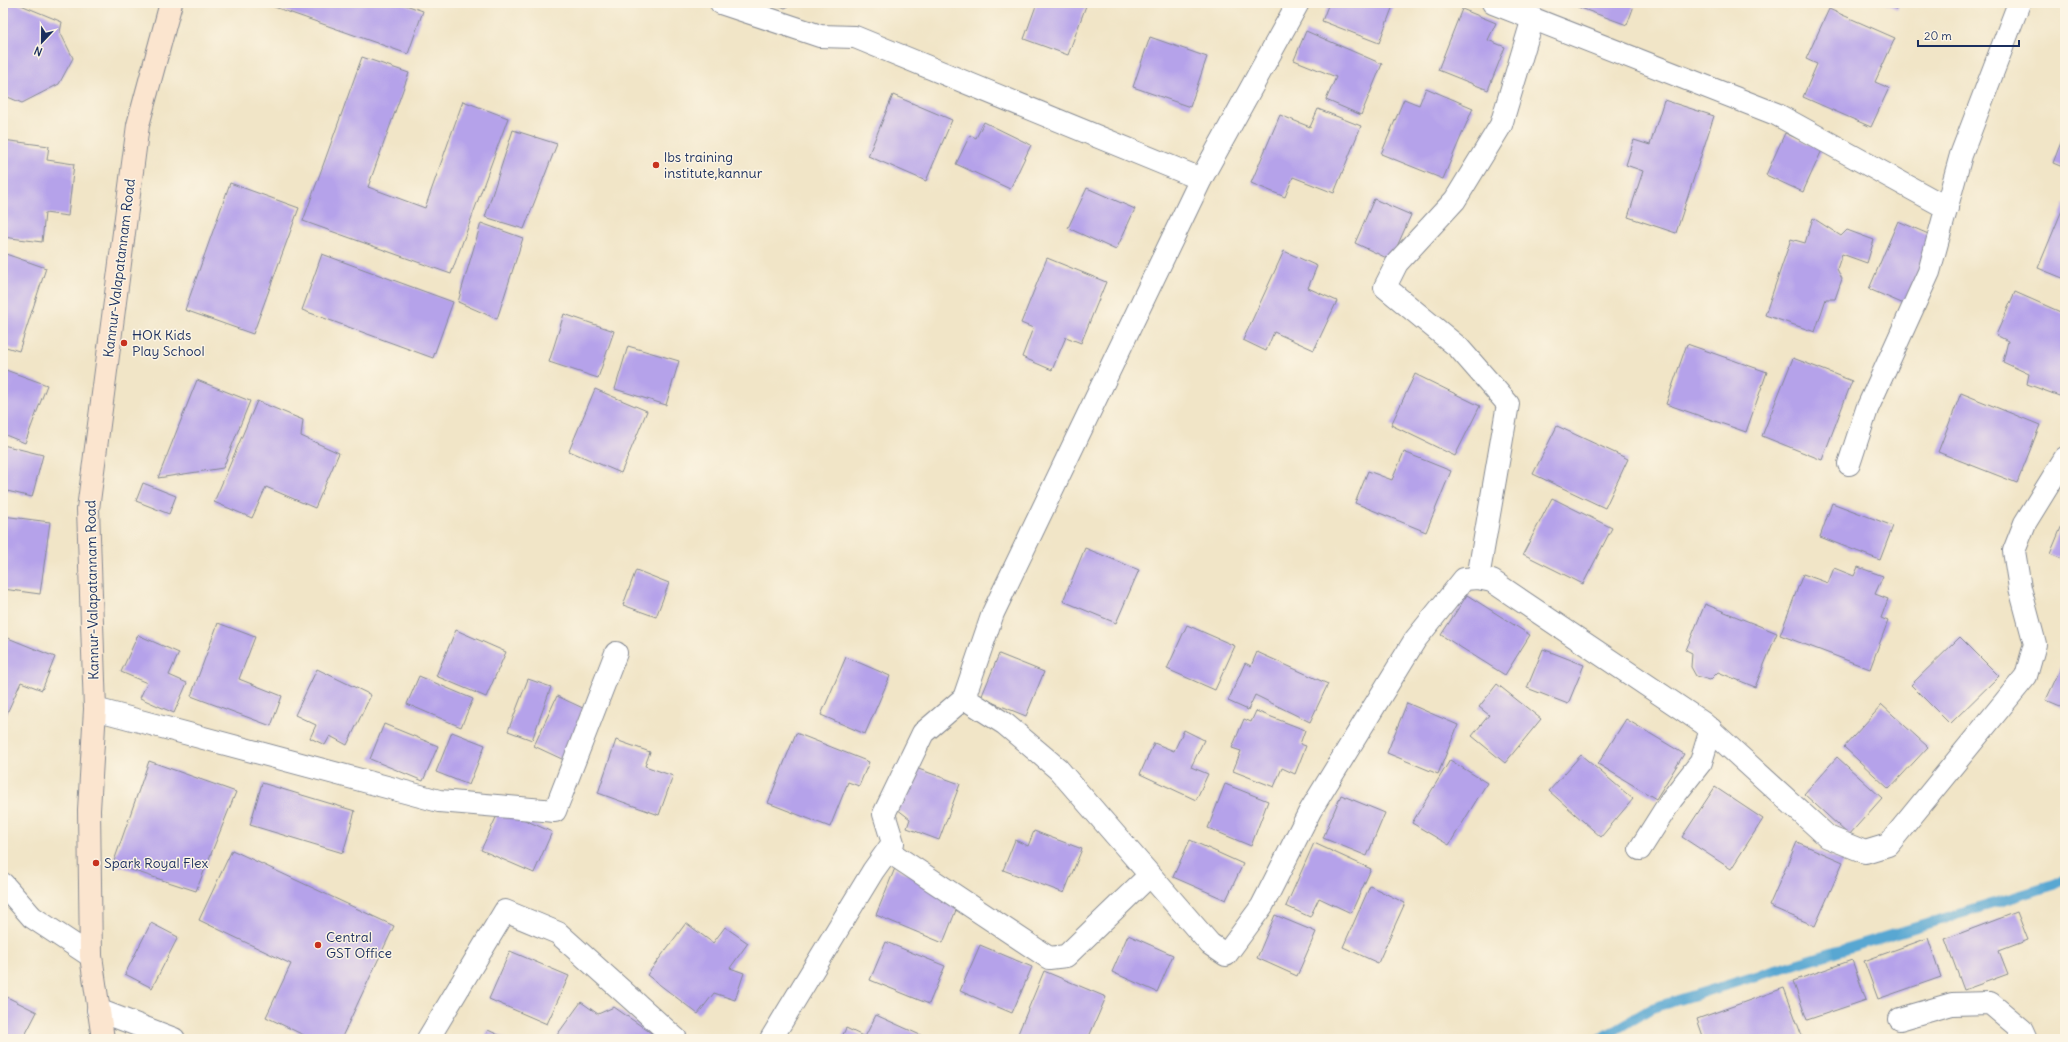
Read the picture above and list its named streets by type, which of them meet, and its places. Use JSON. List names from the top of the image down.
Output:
{
  "streets": {
    "main road": ["Kannur-Valapatannam Road"]
  },
  "places": [
    "lbs training institute,kannur",
    "HOK Kids Play School",
    "Spark Royal Flex",
    "Central GST Office"
  ],
  "scale_bar": "20 m",
  "north": "bottom"
}
